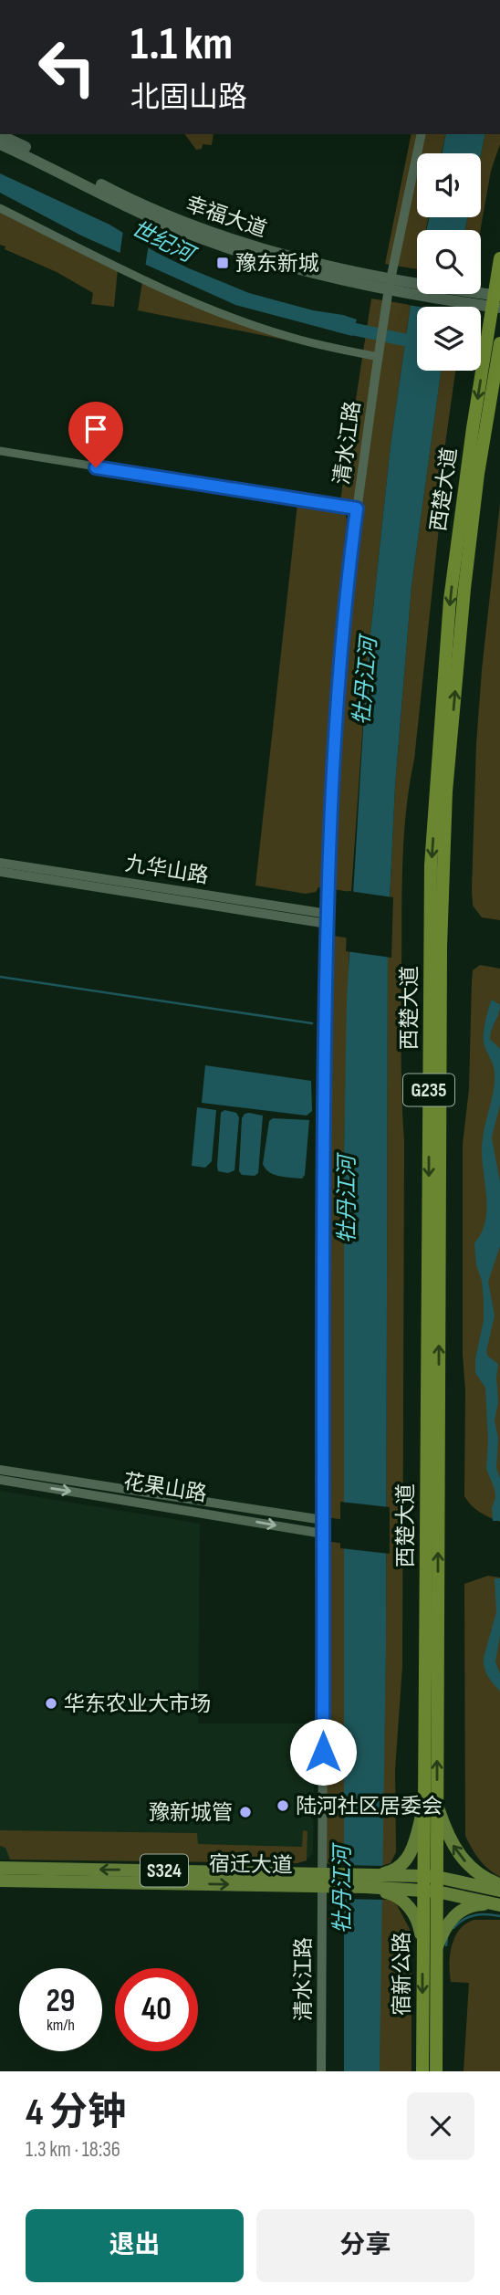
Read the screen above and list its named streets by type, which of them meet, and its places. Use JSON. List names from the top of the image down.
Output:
{
  "streets": {
    "highway": ["西楚大道", "G235", "宿新公路"],
    "main road": ["幸福大道", "宿迁大道", "S324"],
    "street": ["清水江路", "九华山路", "花果山路"]
  },
  "crossings": [
    ["幸福大道", "清水江路"],
    ["幸福大道", "西楚大道"],
    ["清水江路", "九华山路"],
    ["清水江路", "花果山路"],
    ["清水江路", "宿迁大道"],
    ["西楚大道", "宿迁大道"],
    ["西楚大道", "宿新公路"],
    ["宿迁大道", "宿新公路"]
  ],
  "water": ["世纪河", "牡丹江河"],
  "places": {
    "transit": ["豫东新城"],
    "other": ["华东农业大市场", "陆河社区居委会", "豫新城管"]
  },
  "page": {
    "turn": ["1.1 km", "北固山路"],
    "speed": "29 km/h",
    "limit": "40",
    "heading": ["4 分钟", "1.3 km · 18:36"],
    "buttons": ["退出", "分享"]
  }
}
